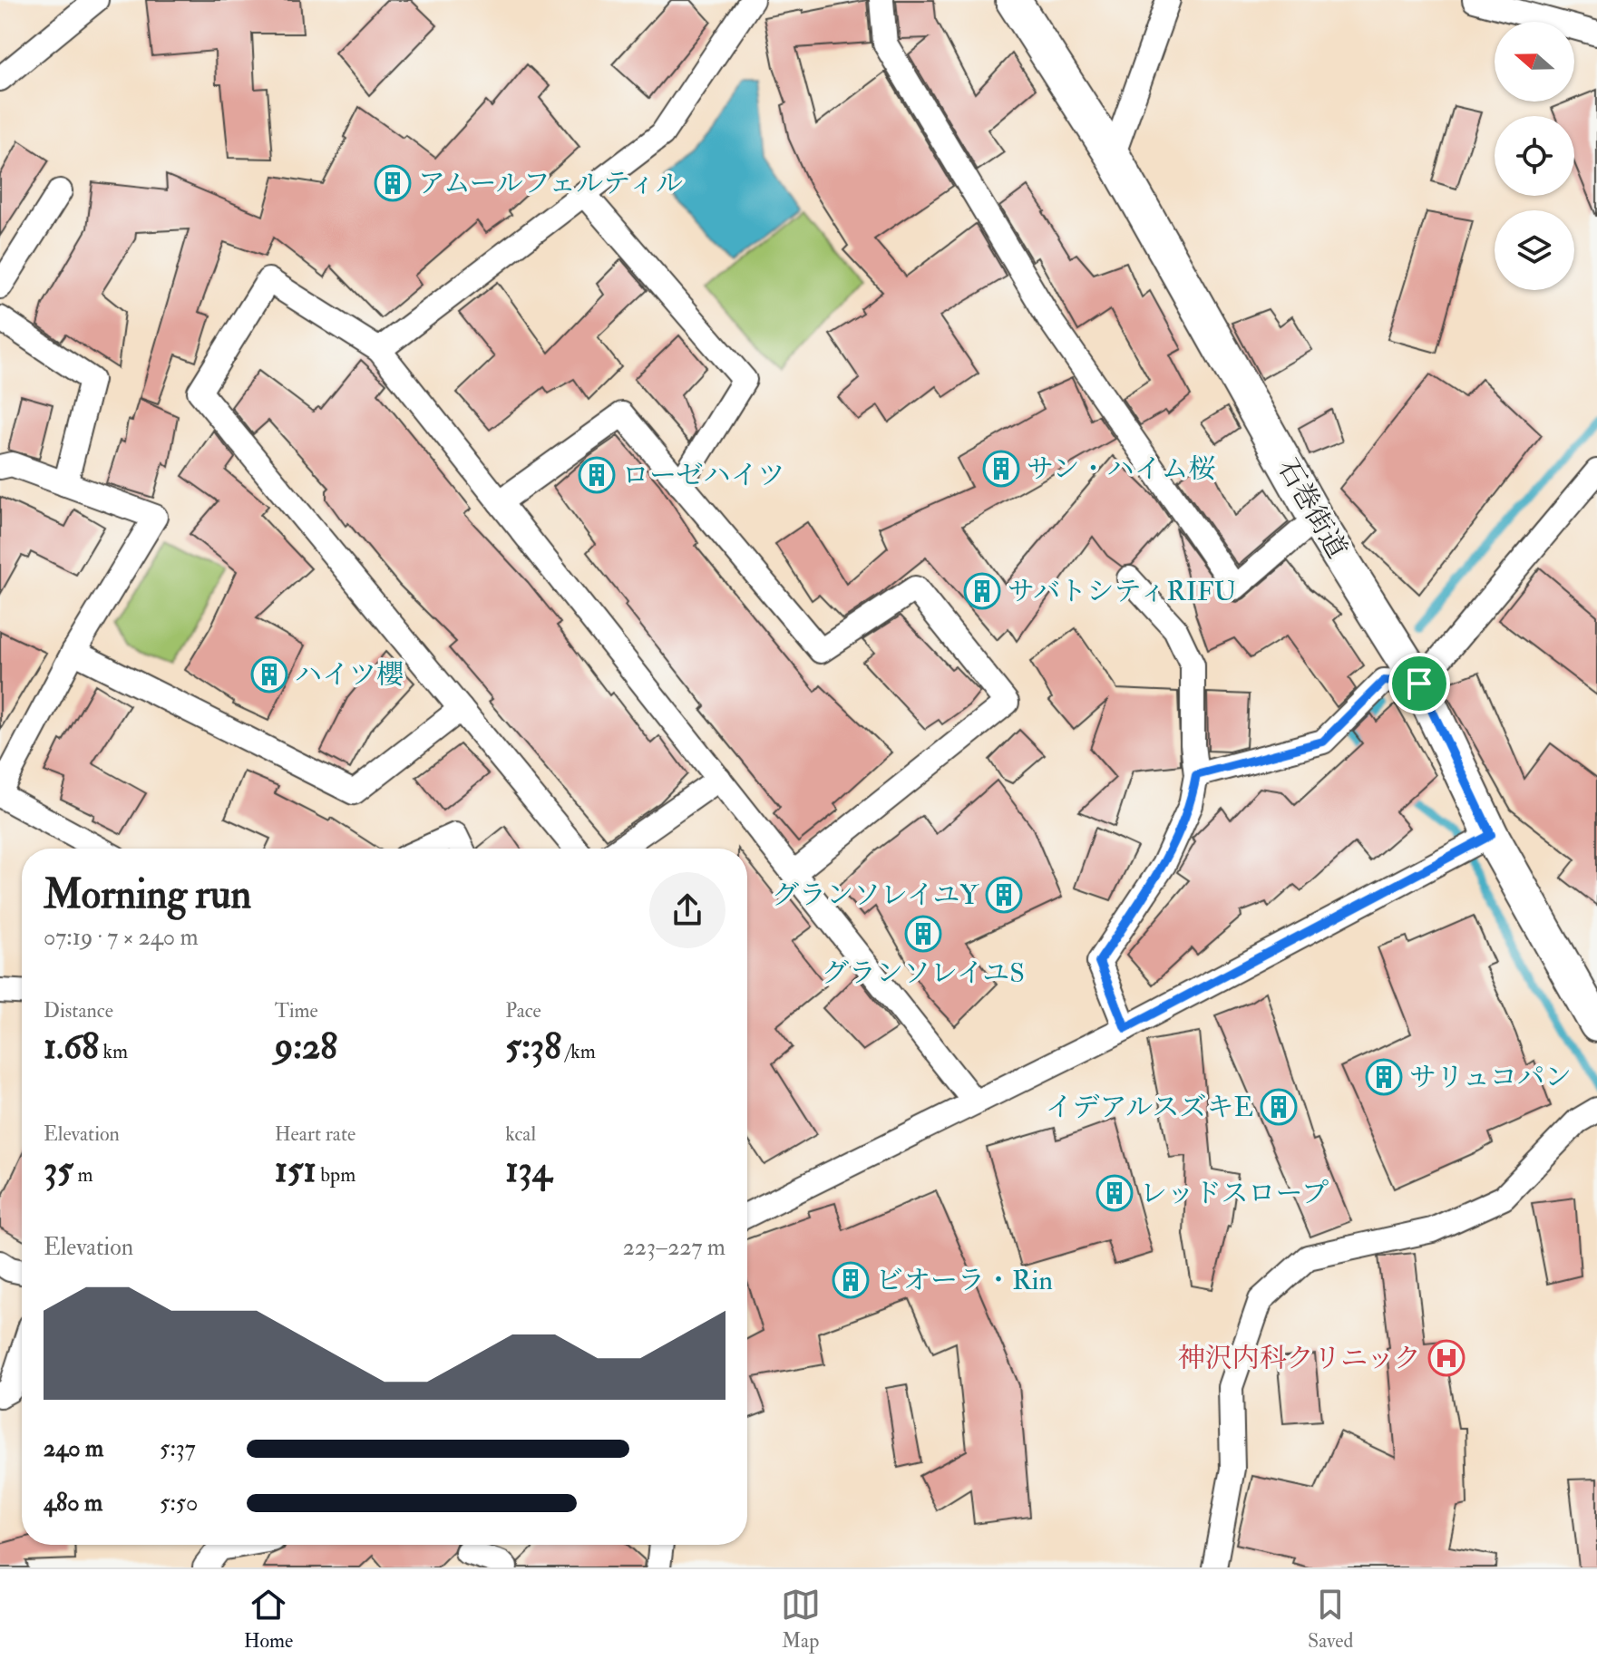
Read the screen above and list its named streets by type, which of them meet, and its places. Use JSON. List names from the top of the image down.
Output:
{
  "streets": {
    "street": ["石巻街道"]
  },
  "places": {
    "building": [
      "アムールフェルティル",
      "サン・ハイム桜",
      "ローゼハイツ",
      "サバトシティRIFU",
      "ハイツ櫻",
      "グランソレイユY",
      "グランソレイユS",
      "サリュコパン",
      "イデアルスズキE",
      "レッドスロープ",
      "ビオーラ・Rin"
    ],
    "hospital": ["神沢内科クリニック"]
  },
  "north": "left",
  "page": {
    "heading": ["Morning run", "07:19 · 7 × 240 m"],
    "stats": [
      ["Distance", "1.68 km"],
      ["Time", "9:28"],
      ["Pace", "5:38 /km"],
      ["Elevation", "35 m"],
      ["Heart rate", "151 bpm"],
      ["kcal", "134"]
    ],
    "chart": ["Elevation", "223–227 m"],
    "list": [
      {
        "name": "240 m",
        "note": "5:37"
      },
      {
        "name": "480 m",
        "note": "5:50"
      }
    ],
    "tabs": ["Home", "Map", "Saved"]
  }
}
